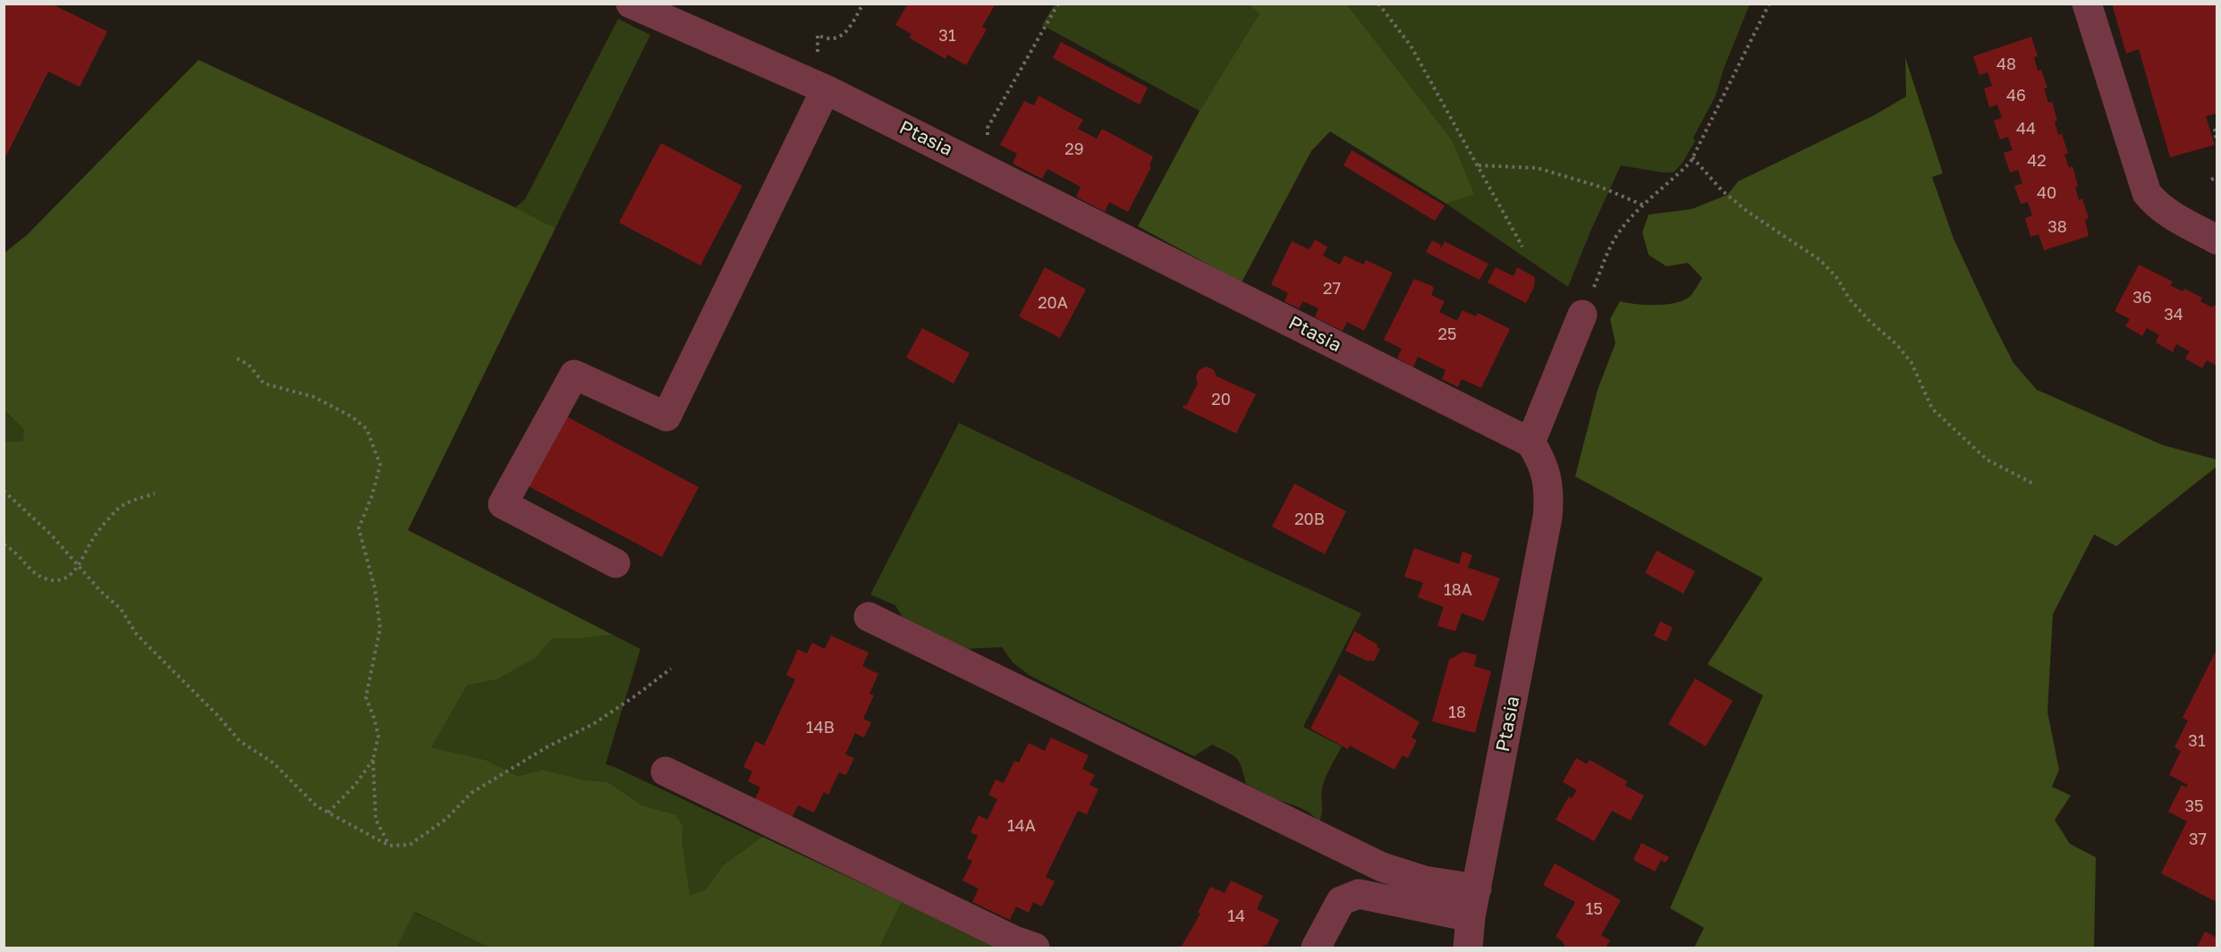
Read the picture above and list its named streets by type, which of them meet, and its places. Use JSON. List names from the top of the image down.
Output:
{
  "streets": {
    "street": ["Ptasia"]
  },
  "house_numbers": [
    "31",
    "48",
    "46",
    "44",
    "29",
    "42",
    "40",
    "38",
    "27",
    "36",
    "20A",
    "34",
    "25",
    "20",
    "20B",
    "18A",
    "18",
    "14B",
    "31",
    "35",
    "14A",
    "37",
    "15",
    "14"
  ]
}
